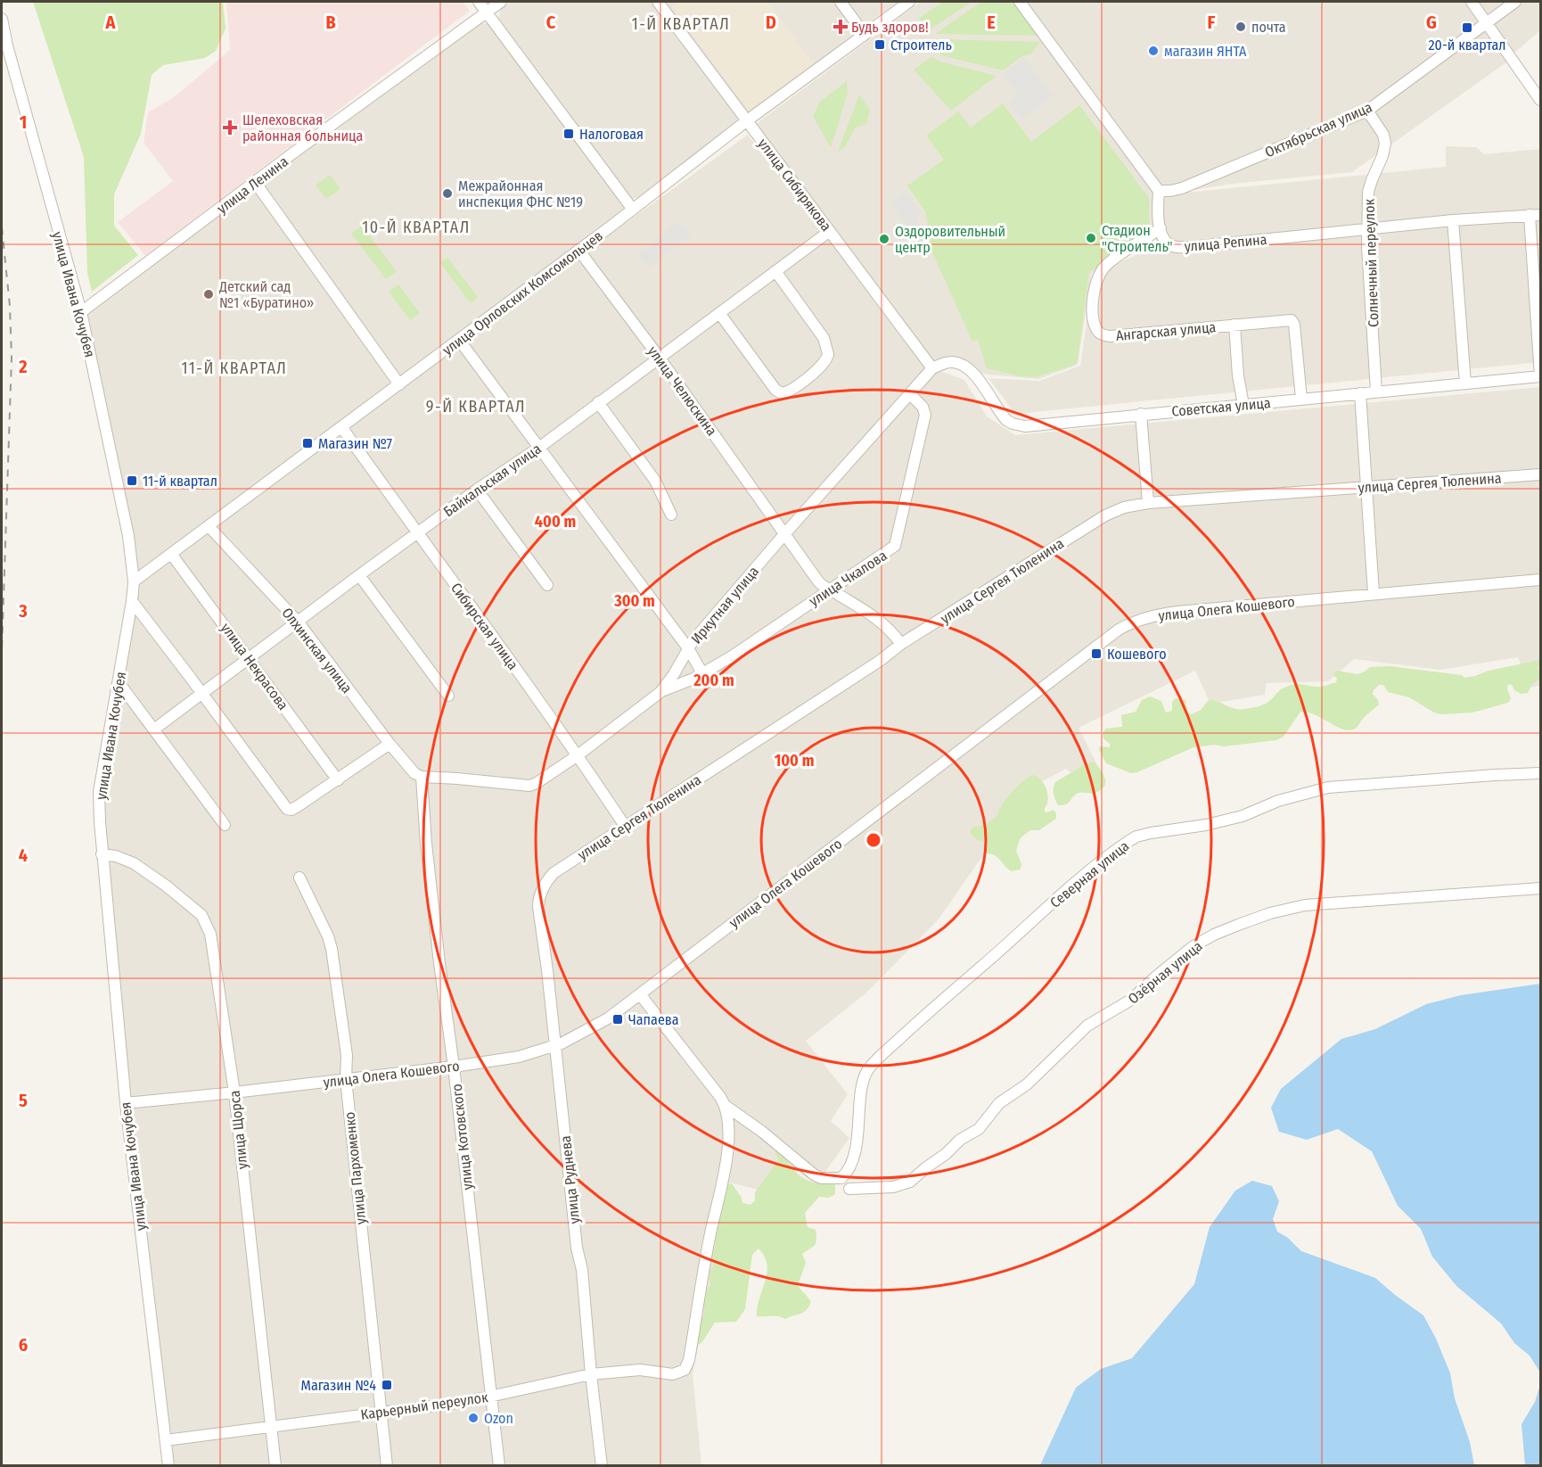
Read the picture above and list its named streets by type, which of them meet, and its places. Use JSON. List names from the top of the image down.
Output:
{
  "streets": {
    "street": [
      "Октябрьская улица",
      "улица Ленина",
      "улица Сибирякова",
      "улица Репина",
      "Солнечный переулок",
      "улица Орловских Комсомольцев",
      "улица Ивана Кочубея",
      "Ангарская улица",
      "улица Челюскина",
      "Советская улица",
      "Байкальская улица",
      "улица Сергея Тюленина",
      "улица Чкалова",
      "Иркутная улица",
      "улица Олега Кошевого",
      "Сибирская улица",
      "Олхинская улица",
      "улица Некрасова",
      "Северная улица",
      "Озёрная улица",
      "улица Щорса",
      "улица Котовского",
      "улица Пархоменко",
      "улица Руднева",
      "Карьерный переулок"
    ]
  },
  "crossings": [
    ["Октябрьская улица", "Солнечный переулок"],
    ["улица Ленина", "улица Ивана Кочубея"],
    ["улица Сибирякова", "улица Орловских Комсомольцев"],
    ["улица Сибирякова", "Советская улица"],
    ["улица Сибирякова", "Байкальская улица"],
    ["улица Сибирякова", "Иркутная улица"],
    ["улица Репина", "Солнечный переулок"],
    ["улица Репина", "Ангарская улица"],
    ["Солнечный переулок", "Советская улица"],
    ["улица Орловских Комсомольцев", "улица Ивана Кочубея"],
    ["улица Орловских Комсомольцев", "улица Челюскина"],
    ["улица Орловских Комсомольцев", "Сибирская улица"],
    ["улица Орловских Комсомольцев", "Олхинская улица"],
    ["улица Орловских Комсомольцев", "улица Некрасова"],
    ["улица Ивана Кочубея", "улица Олега Кошевого"],
    ["улица Ивана Кочубея", "улица Щорса"],
    ["улица Ивана Кочубея", "Карьерный переулок"],
    ["Ангарская улица", "Советская улица"],
    ["улица Челюскина", "Байкальская улица"],
    ["улица Челюскина", "улица Сергея Тюленина"],
    ["улица Челюскина", "улица Чкалова"],
    ["улица Челюскина", "Иркутная улица"],
    ["Советская улица", "Иркутная улица"],
    ["Байкальская улица", "Сибирская улица"],
    ["Байкальская улица", "Олхинская улица"],
    ["Байкальская улица", "улица Некрасова"],
    ["улица Сергея Тюленина", "Сибирская улица"],
    ["улица Сергея Тюленина", "улица Руднева"],
    ["улица Чкалова", "Иркутная улица"],
    ["Иркутная улица", "Сибирская улица"],
    ["Иркутная улица", "Олхинская улица"],
    ["Иркутная улица", "улица Котовского"],
    ["улица Олега Кошевого", "улица Щорса"],
    ["улица Олега Кошевого", "улица Котовского"],
    ["улица Олега Кошевого", "улица Пархоменко"],
    ["улица Олега Кошевого", "улица Руднева"],
    ["Олхинская улица", "улица Котовского"],
    ["Северная улица", "Карьерный переулок"],
    ["улица Щорса", "Карьерный переулок"],
    ["улица Котовского", "Карьерный переулок"],
    ["улица Пархоменко", "Карьерный переулок"],
    ["улица Руднева", "Карьерный переулок"]
  ],
  "districts": [
    "1-Й КВАРТАЛ",
    "10-Й КВАРТАЛ",
    "11-Й КВАРТАЛ",
    "9-Й КВАРТАЛ"
  ],
  "places": {
    "health": ["Будь здоров!", "Шелеховская районная больница"],
    "other": [
      "почта",
      "магазин ЯНТА",
      "Межрайонная инспекция ФНС №19",
      "Стадион \"Строитель\"",
      "Оздоровительный центр",
      "Детский сад №1 «Буратино»",
      "Ozon"
    ],
    "transit": [
      "20-й квартал",
      "Строитель",
      "Налоговая",
      "Магазин №7",
      "11-й квартал",
      "Кошевого",
      "Чапаева",
      "Магазин №4"
    ]
  },
  "grid": {
    "columns": [
      "A",
      "B",
      "C",
      "D",
      "E",
      "F",
      "G"
    ],
    "rows": [
      "1",
      "2",
      "3",
      "4",
      "5",
      "6"
    ]
  },
  "rings": [
    "400 m",
    "300 m",
    "200 m",
    "100 m"
  ]
}
